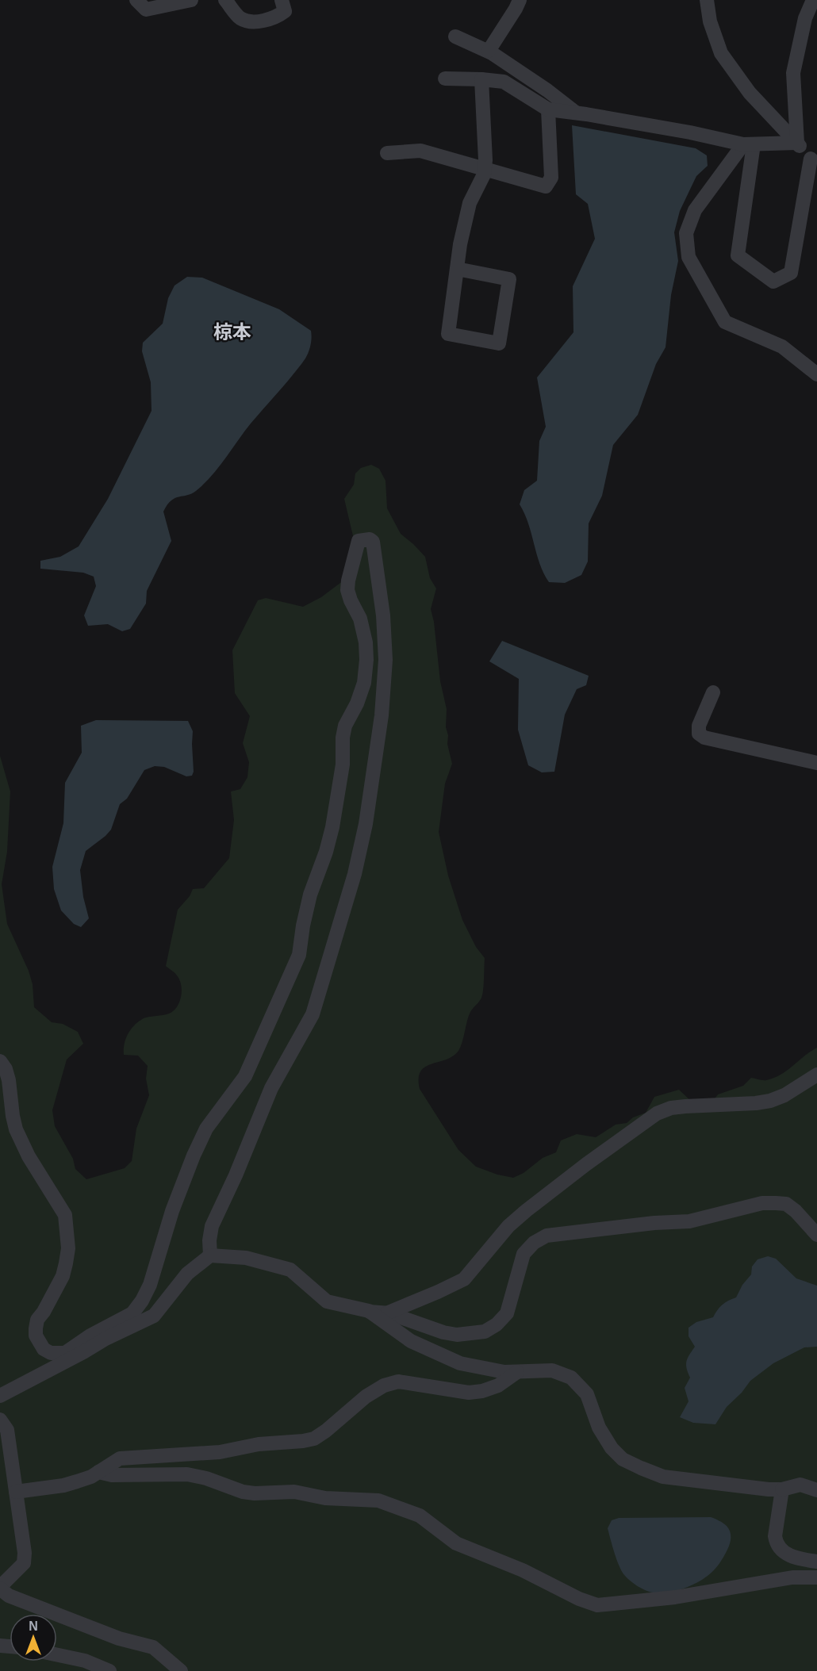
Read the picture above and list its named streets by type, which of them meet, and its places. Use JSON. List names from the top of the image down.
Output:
{
  "districts": ["椋本"],
  "north": "top"
}
